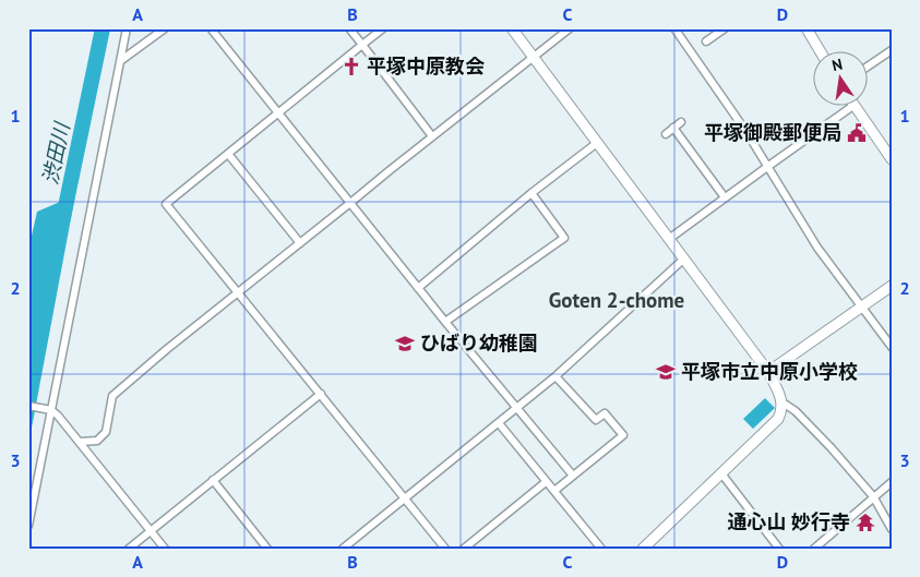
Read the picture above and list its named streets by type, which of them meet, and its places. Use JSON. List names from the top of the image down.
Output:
{
  "districts": ["Goten 2-chome"],
  "water": ["渋田川"],
  "places": {
    "church": ["平塚中原教会"],
    "public building": ["平塚御殿郵便局"],
    "school or university": ["ひばり幼稚園", "平塚市立中原小学校"],
    "temple": ["通心山 妙行寺"]
  },
  "north": "top",
  "grid": {
    "columns": [
      "A",
      "B",
      "C",
      "D"
    ],
    "rows": ["1", "2", "3"]
  }
}
